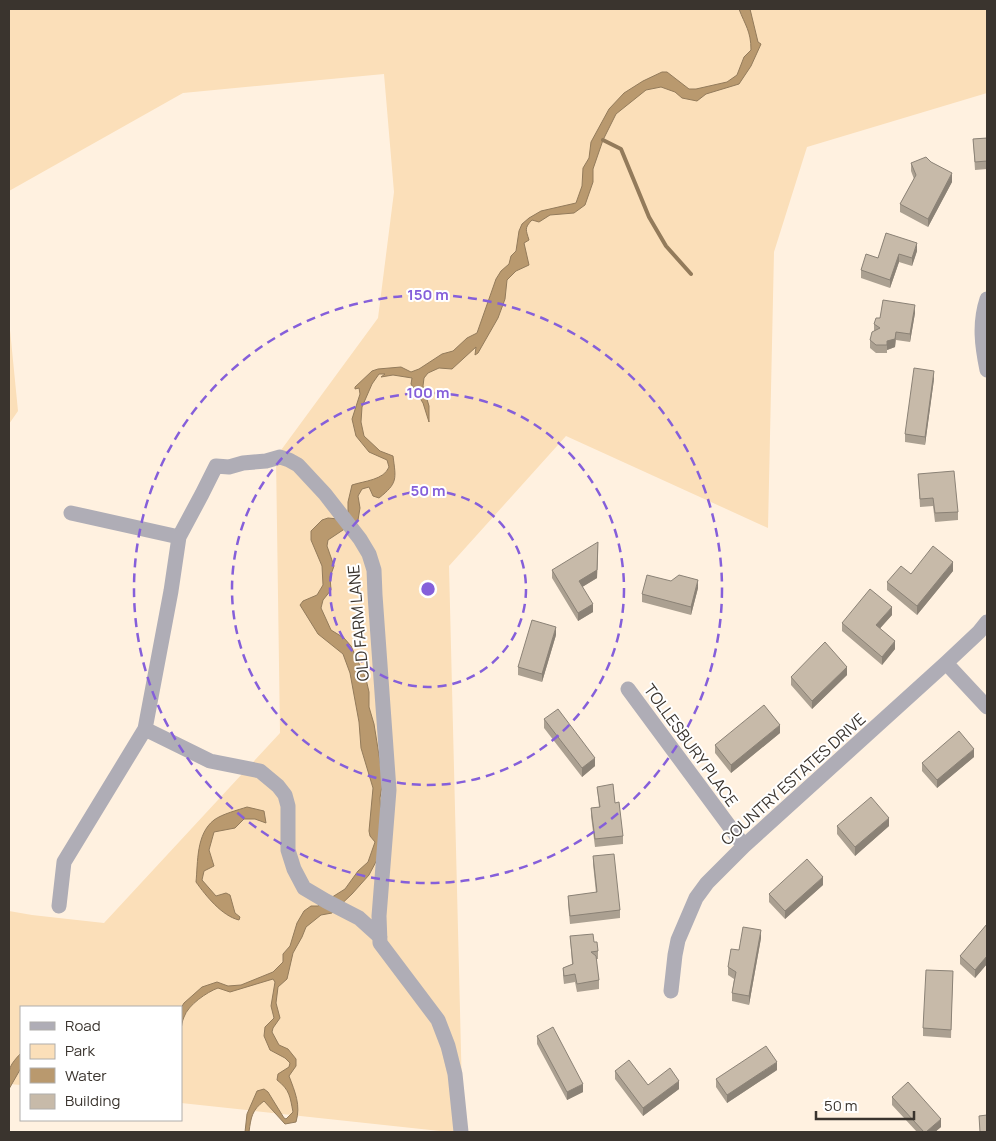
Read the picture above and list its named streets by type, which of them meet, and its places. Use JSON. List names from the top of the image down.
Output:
{
  "streets": {
    "street": ["OLD FARM LANE", "TOLLESBURY PLACE", "COUNTRY ESTATES DRIVE"]
  },
  "crossings": [
    ["TOLLESBURY PLACE", "COUNTRY ESTATES DRIVE"]
  ],
  "legend": [
    "Road",
    "Park",
    "Water",
    "Building"
  ],
  "scale_bar": "50 m",
  "rings": ["150 m", "100 m", "50 m"]
}
